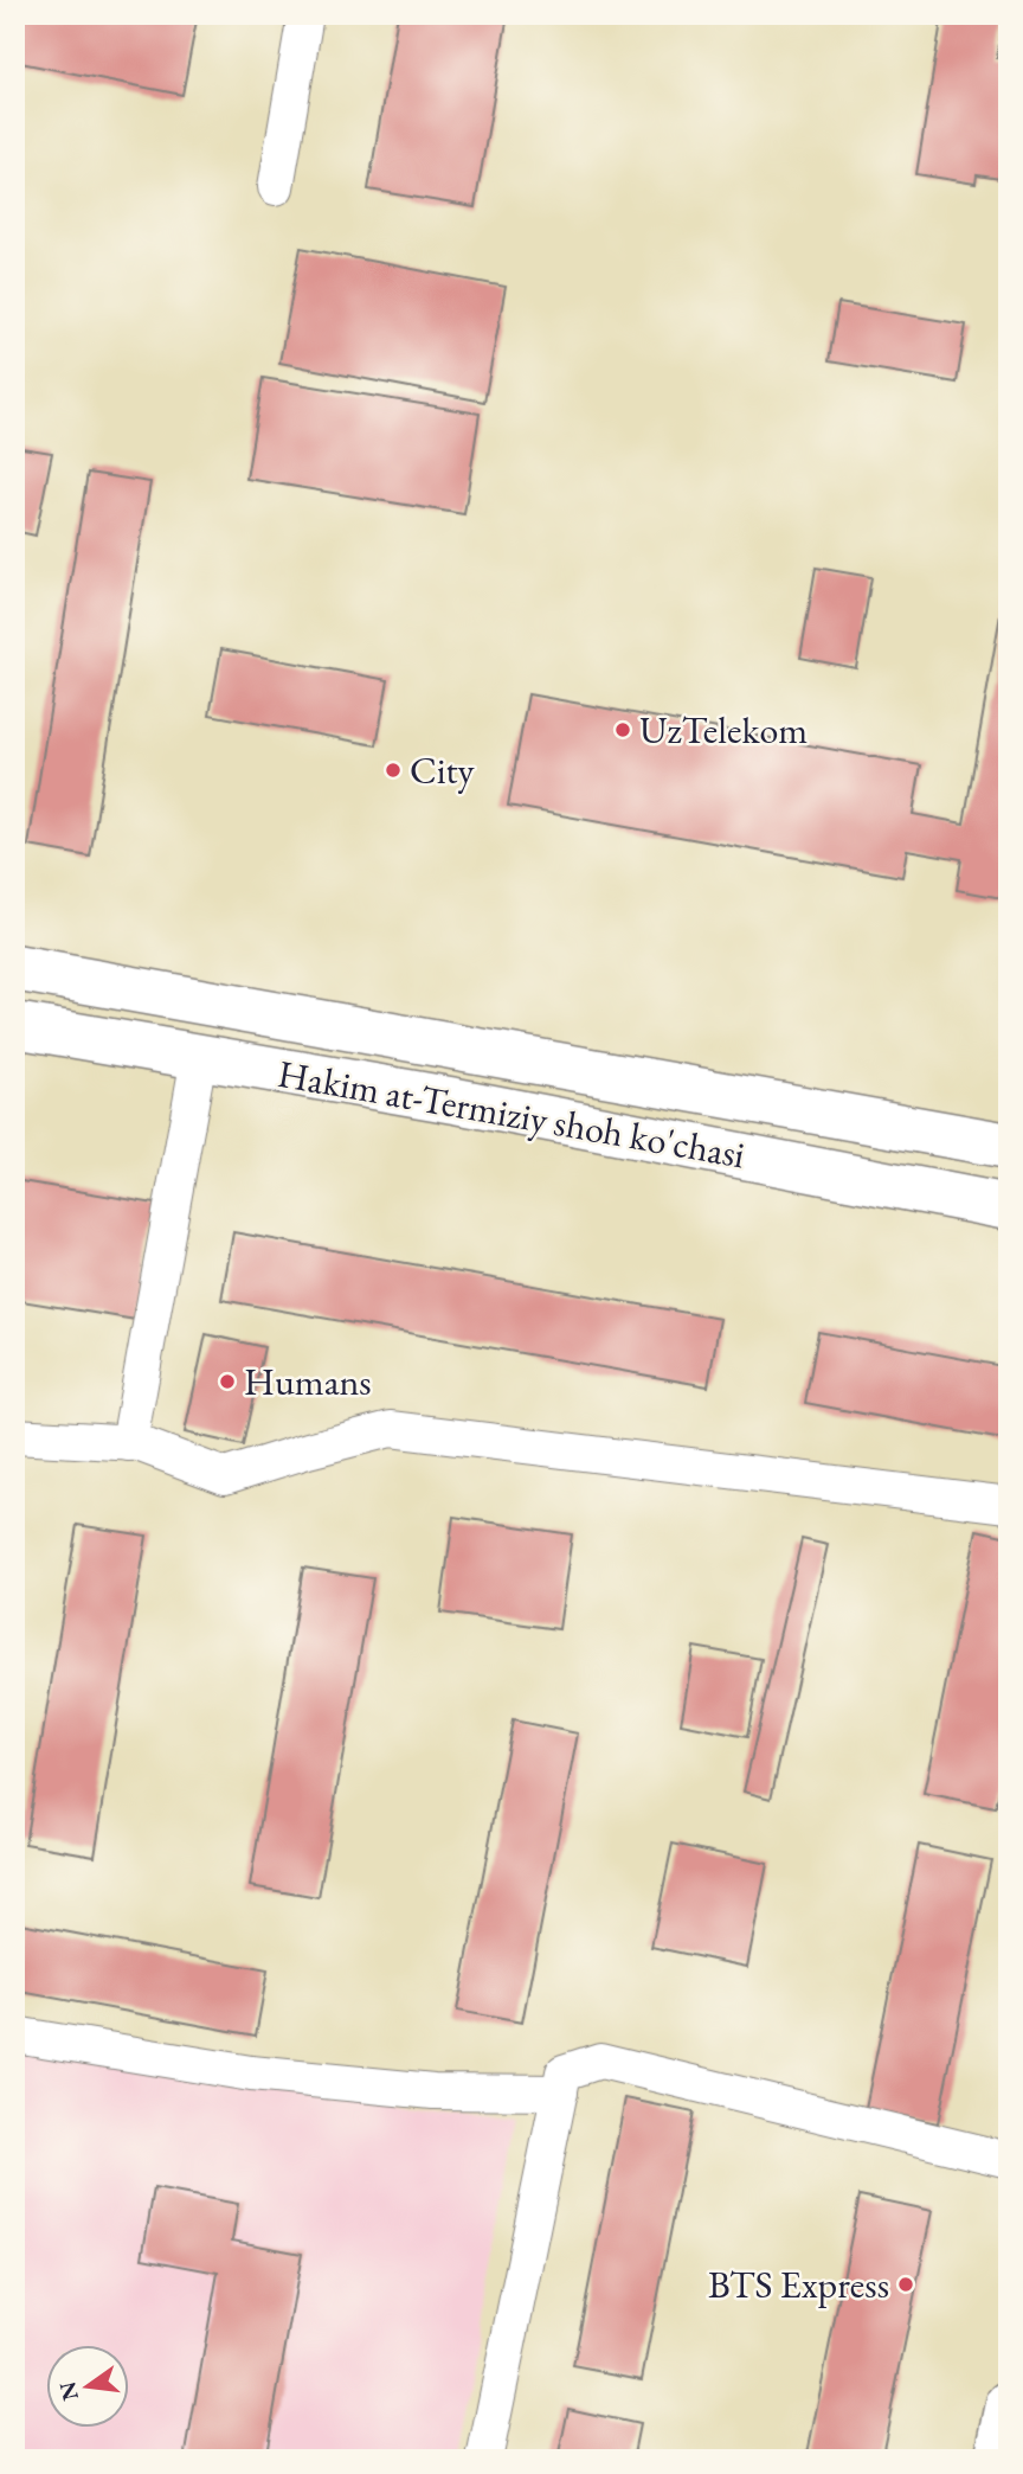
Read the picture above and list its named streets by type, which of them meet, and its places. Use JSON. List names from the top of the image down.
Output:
{
  "streets": {
    "main road": ["Hakim at-Termiziy shoh ko'chasi"]
  },
  "places": [
    "UzTelekom",
    "City",
    "Humans",
    "BTS Express"
  ],
  "north": "left"
}
